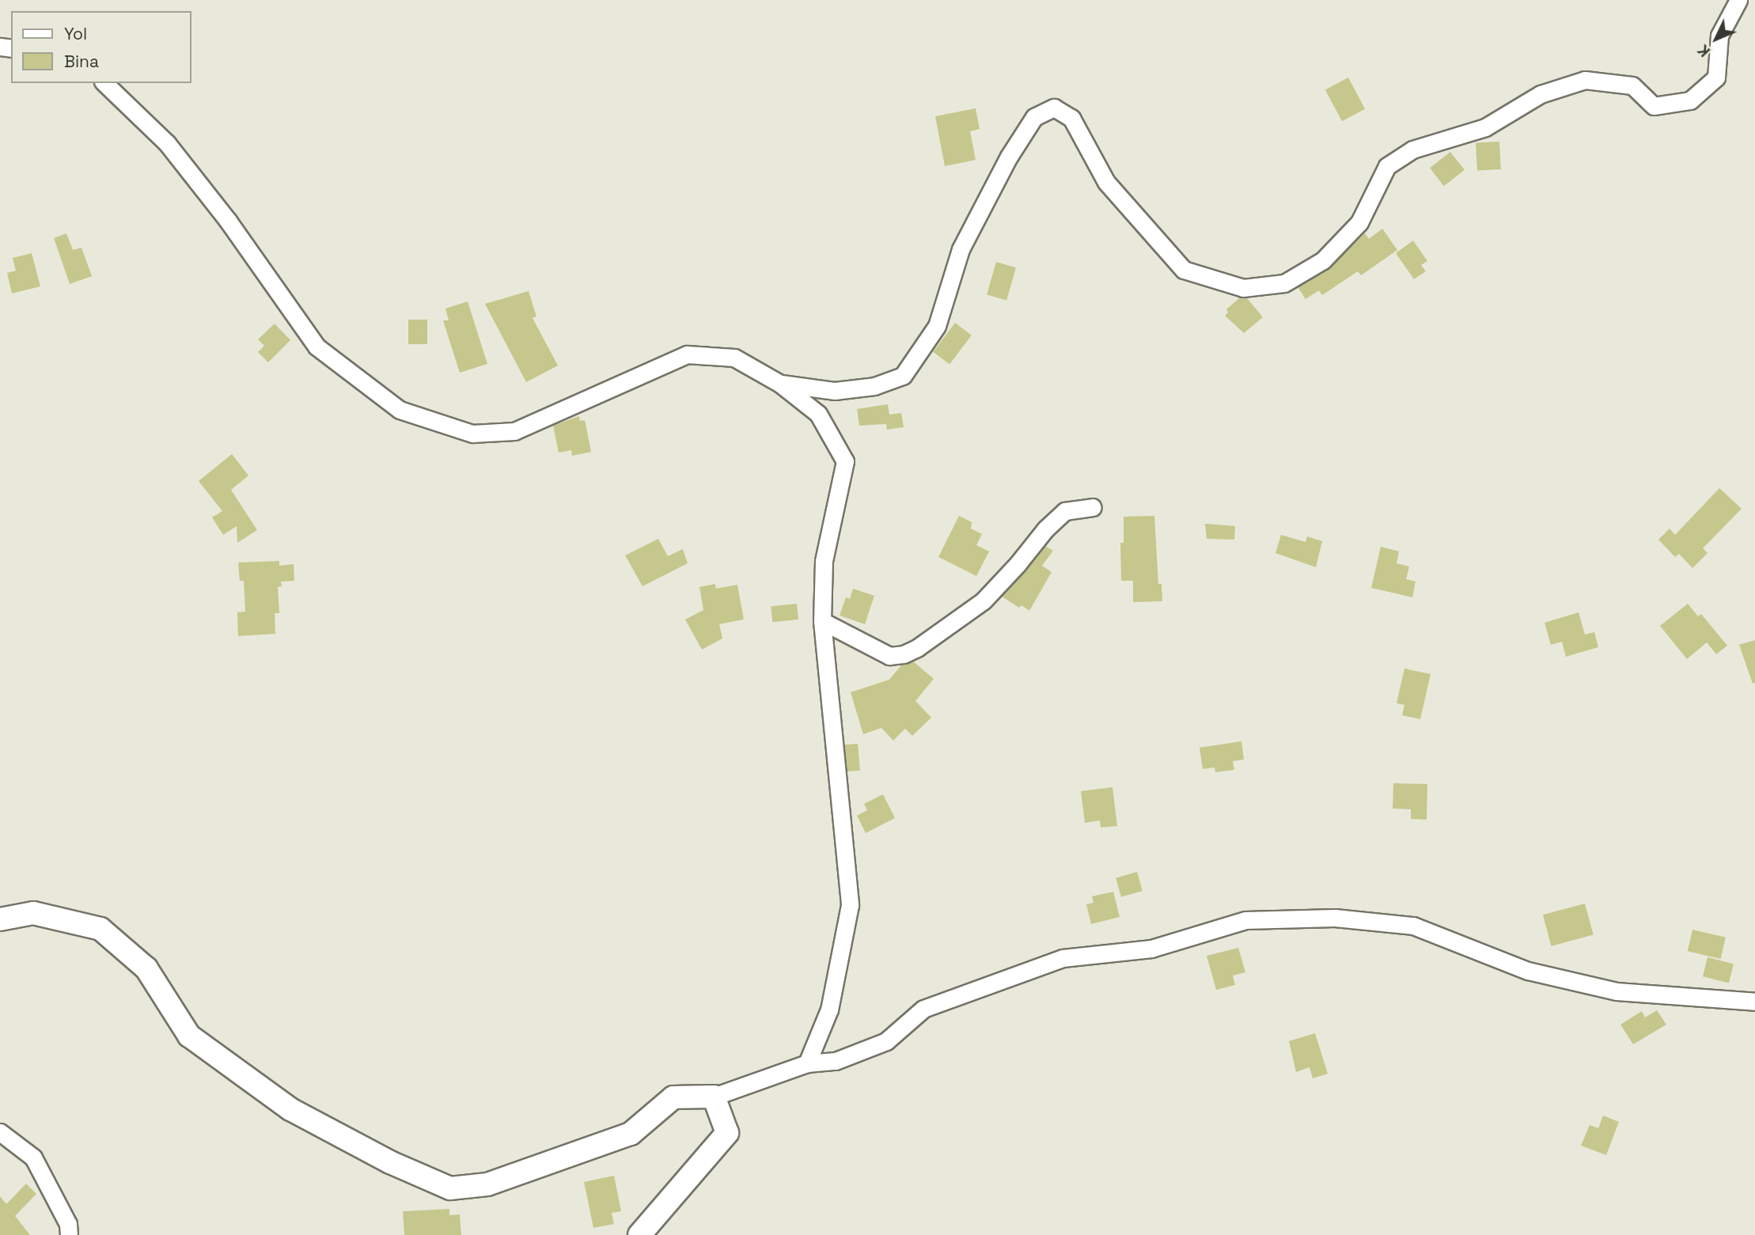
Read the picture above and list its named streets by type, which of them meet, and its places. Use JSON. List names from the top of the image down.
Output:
{
  "legend": ["Yol", "Bina"],
  "north": "bottom left"
}
